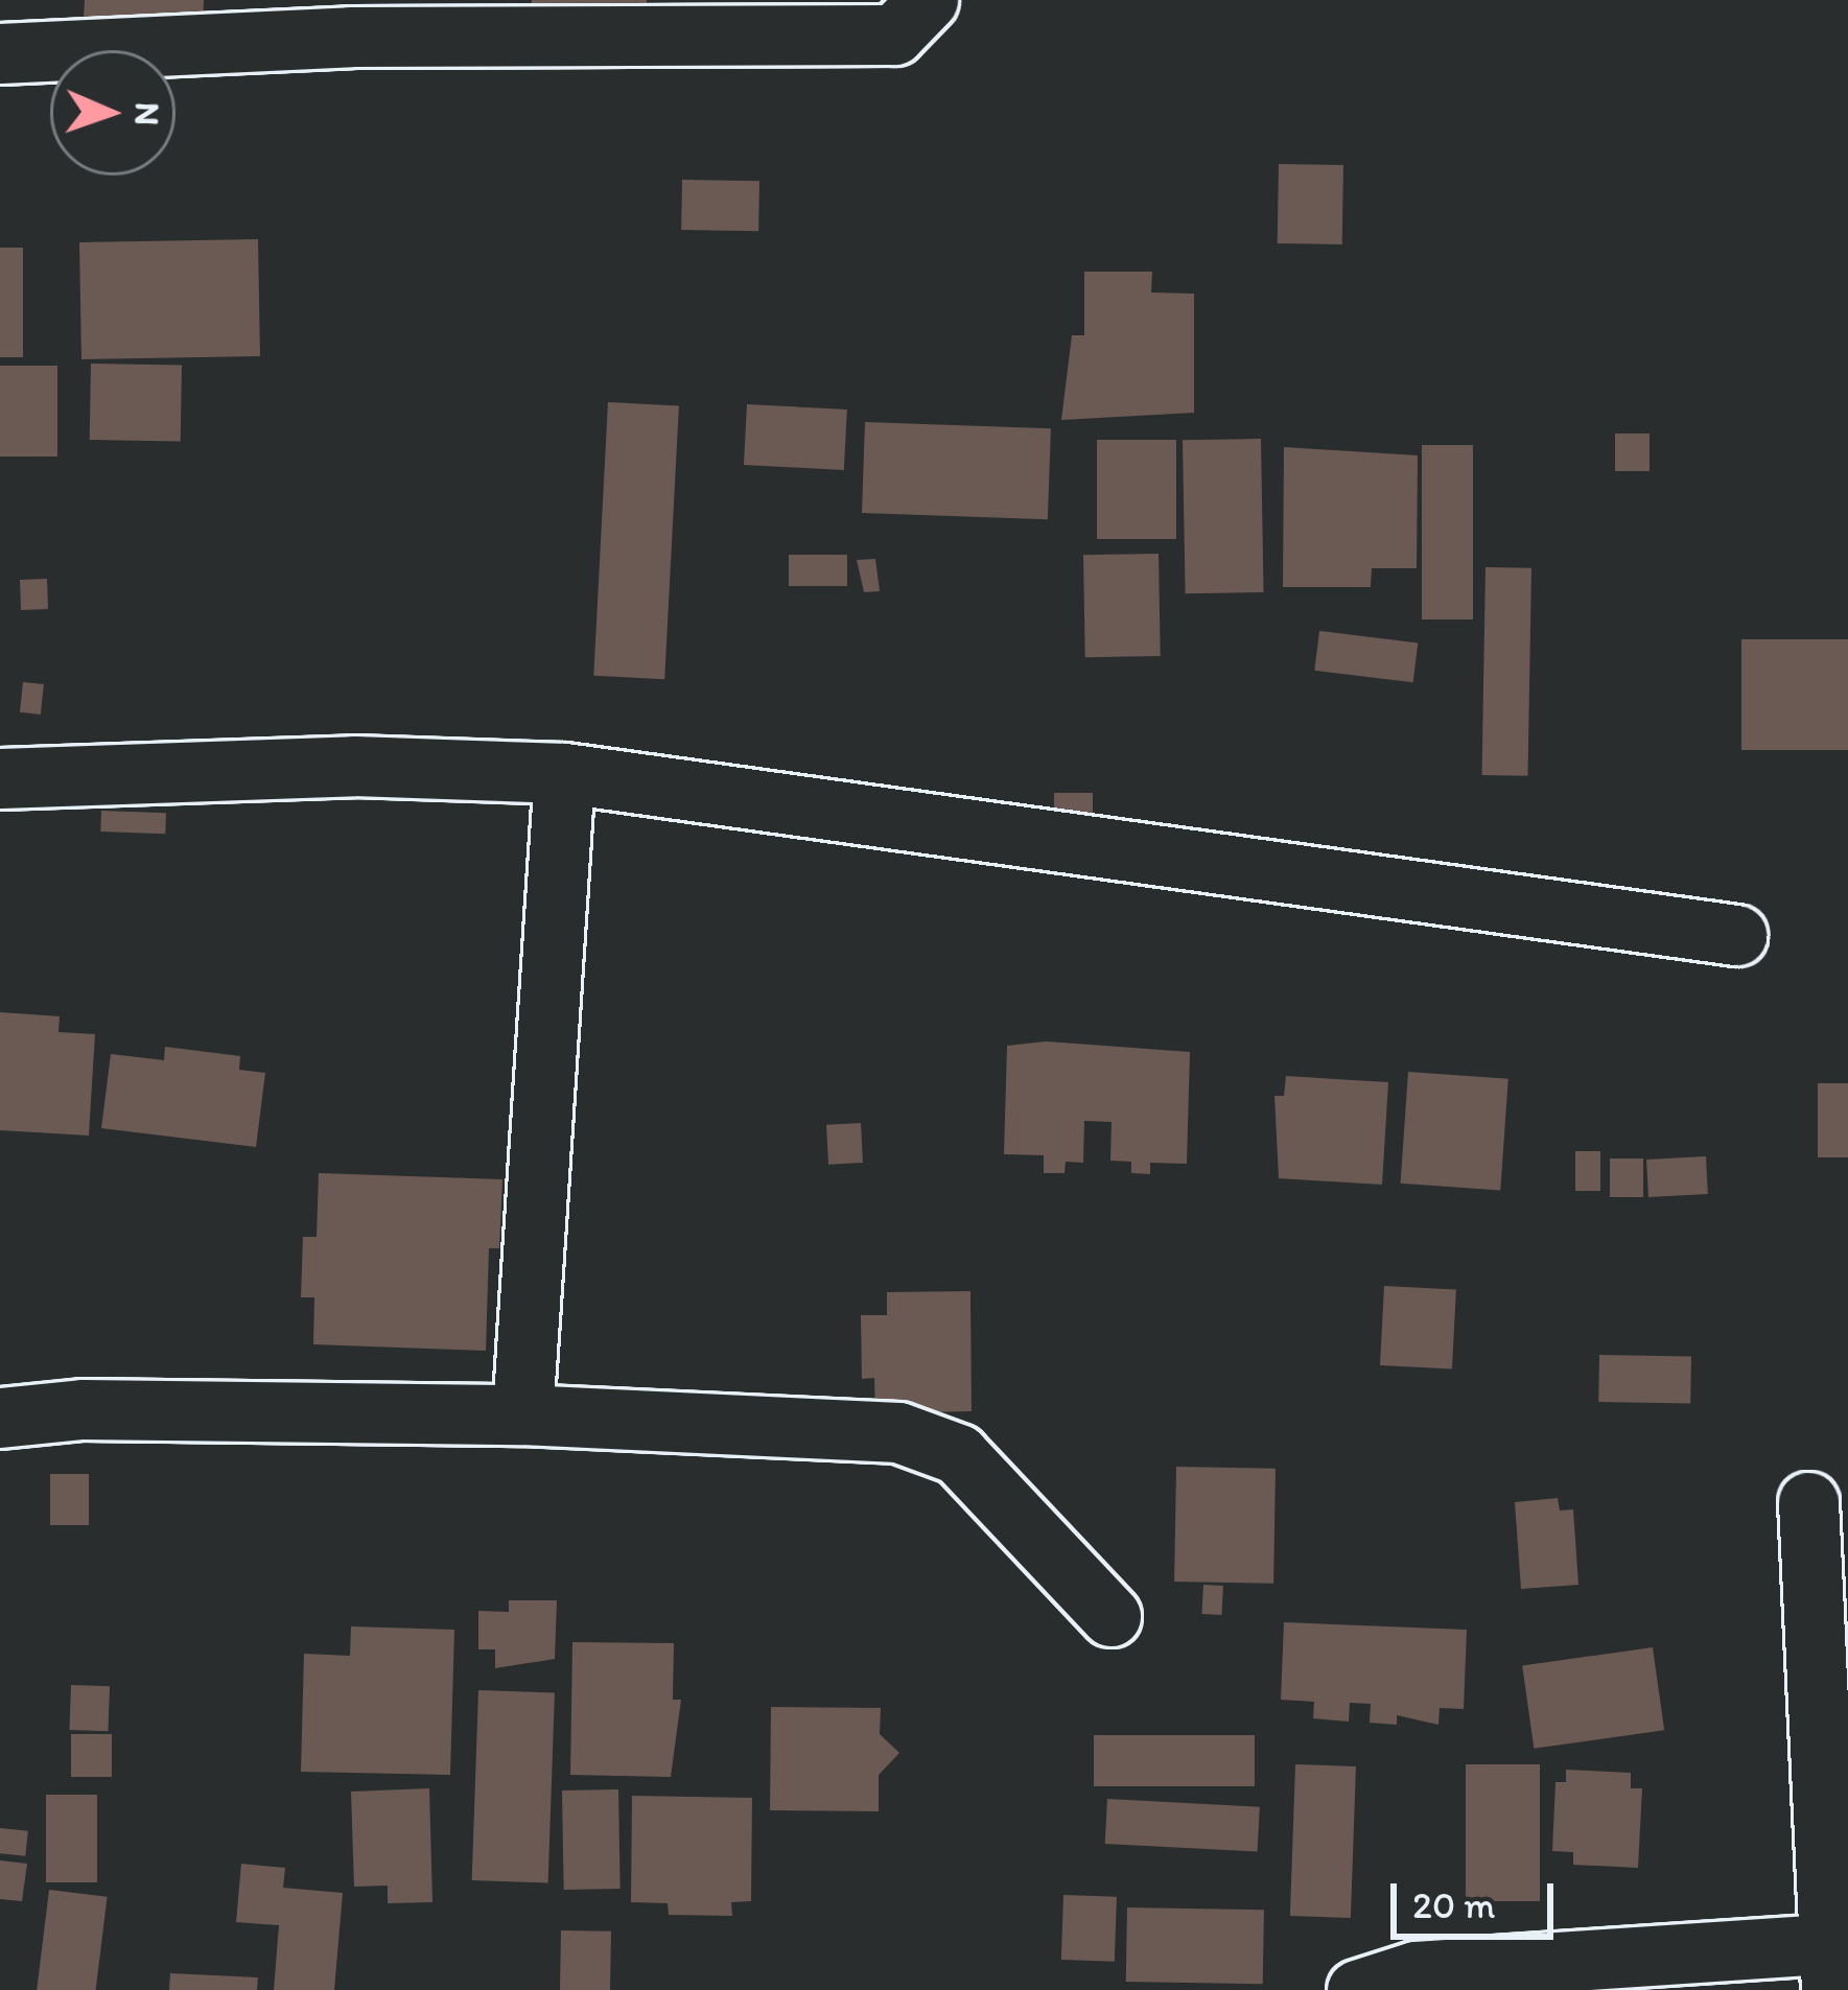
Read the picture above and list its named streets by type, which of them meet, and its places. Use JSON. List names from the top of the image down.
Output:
{
  "scale_bar": "20 m",
  "north": "right"
}
